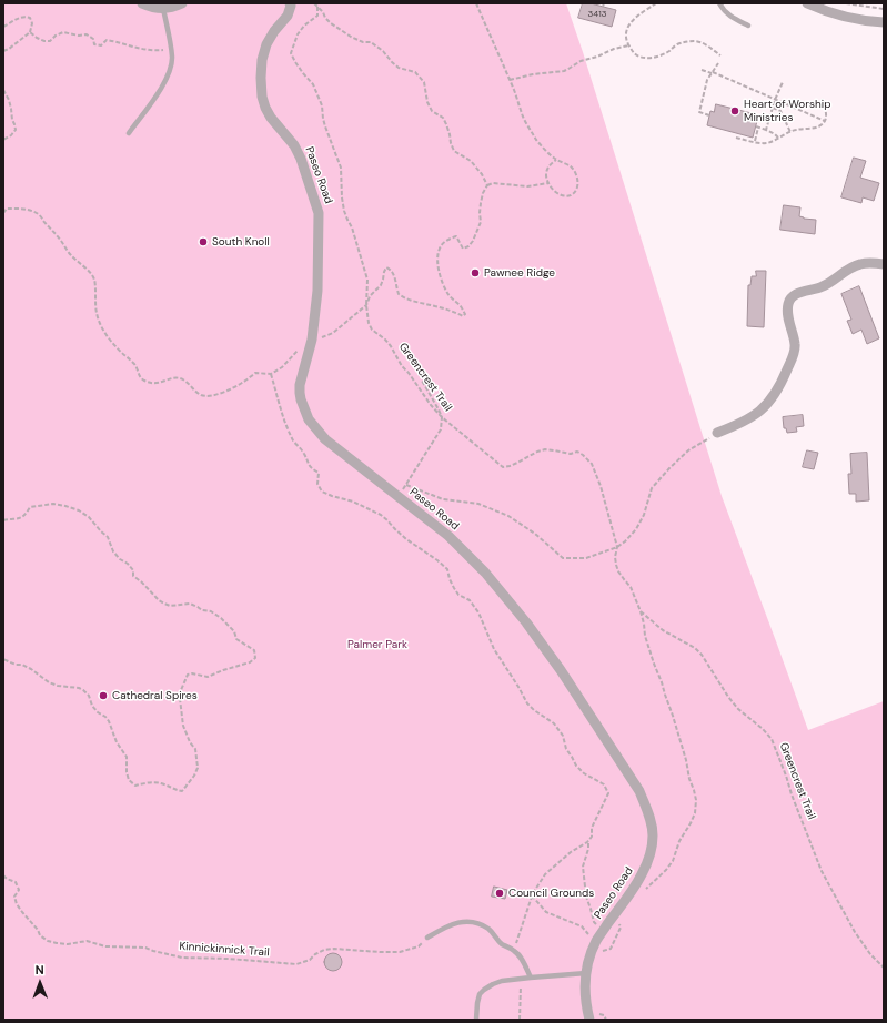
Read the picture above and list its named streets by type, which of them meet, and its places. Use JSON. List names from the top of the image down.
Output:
{
  "streets": {
    "street": ["Paseo Road"],
    "path": ["Greencrest Trail", "Kinnickinnick Trail"]
  },
  "parks": ["Palmer Park"],
  "places": [
    "Heart of Worship Ministries",
    "South Knoll",
    "Pawnee Ridge",
    "Cathedral Spires",
    "Council Grounds"
  ],
  "house_numbers": ["3413"],
  "north": "top"
}
